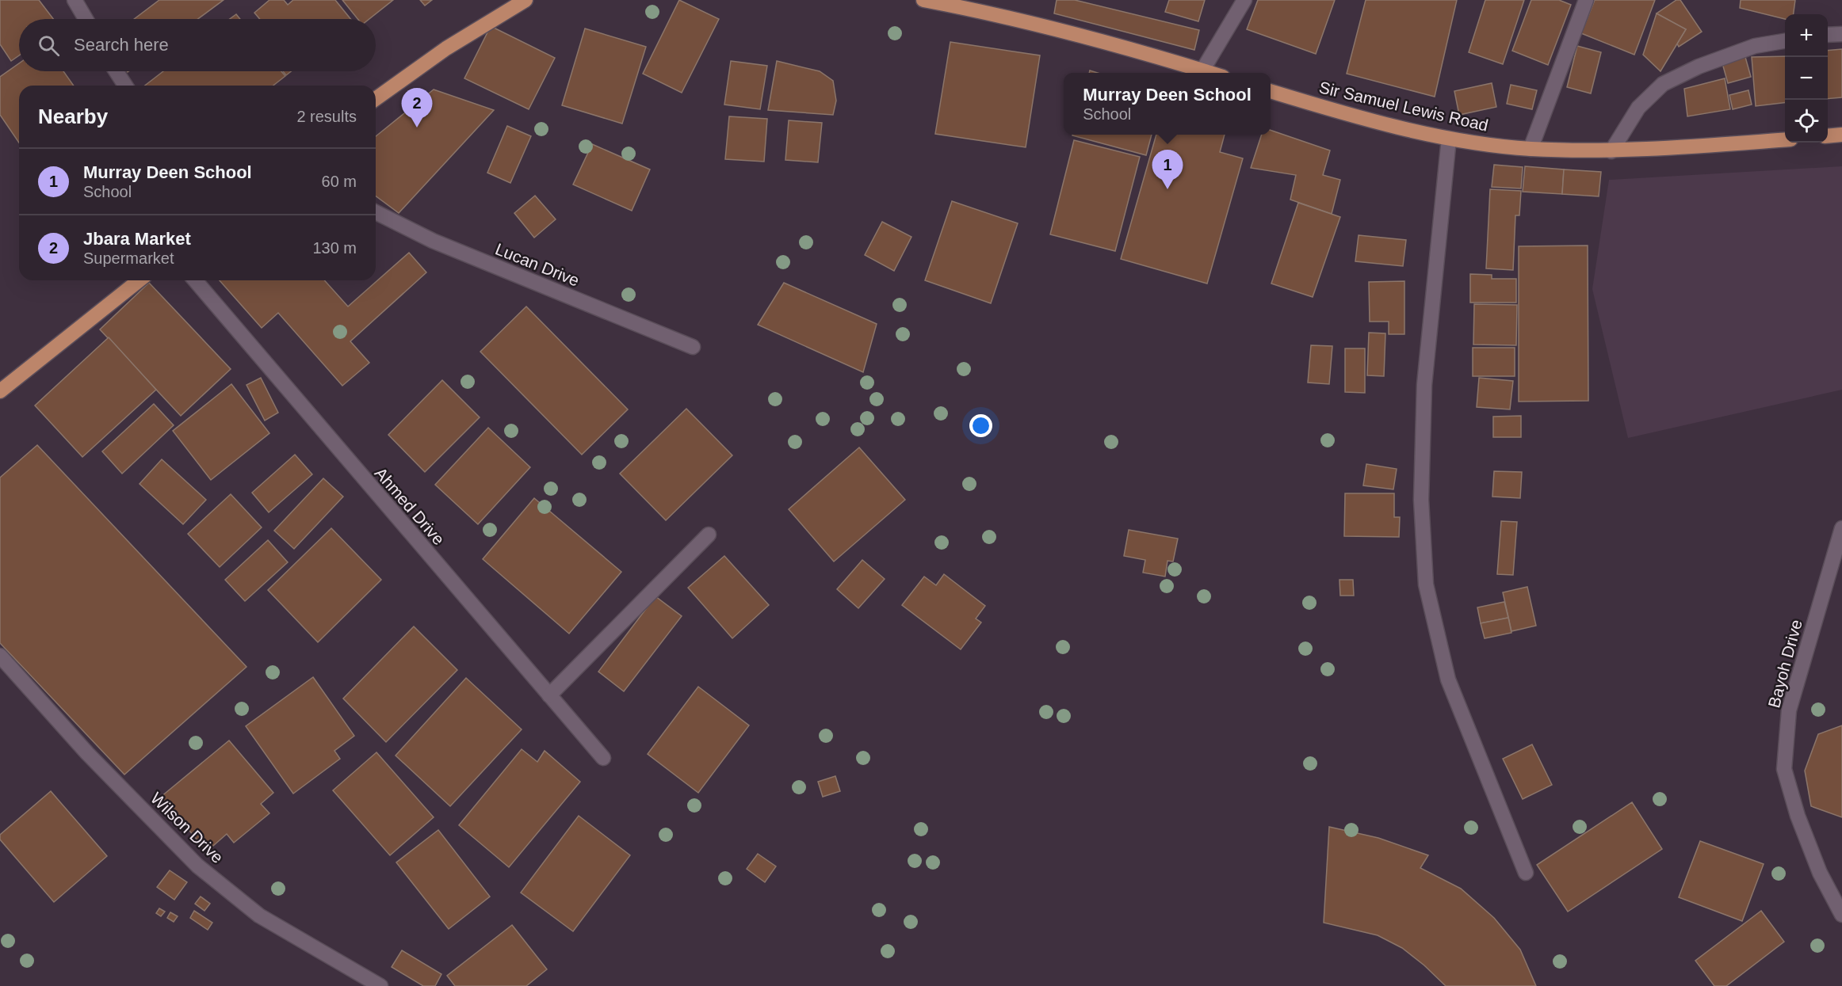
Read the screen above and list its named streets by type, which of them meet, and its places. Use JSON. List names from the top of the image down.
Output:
{
  "streets": {
    "main road": ["Sir Samuel Lewis Road"],
    "street": [
      "Lucan Drive",
      "Ahmed Drive",
      "Bayoh Drive",
      "Wilson Drive"
    ]
  },
  "page": {
    "map_buttons": ["+", "−"],
    "search": "Search here",
    "popup": ["Murray Deen School", "School"],
    "heading": ["Nearby", "2 results"],
    "pins": ["2", "1"],
    "list": [
      {
        "mark": "1",
        "name": "Murray Deen School",
        "note": "School",
        "value": "60 m"
      },
      {
        "mark": "2",
        "name": "Jbara Market",
        "note": "Supermarket",
        "value": "130 m"
      }
    ]
  }
}
